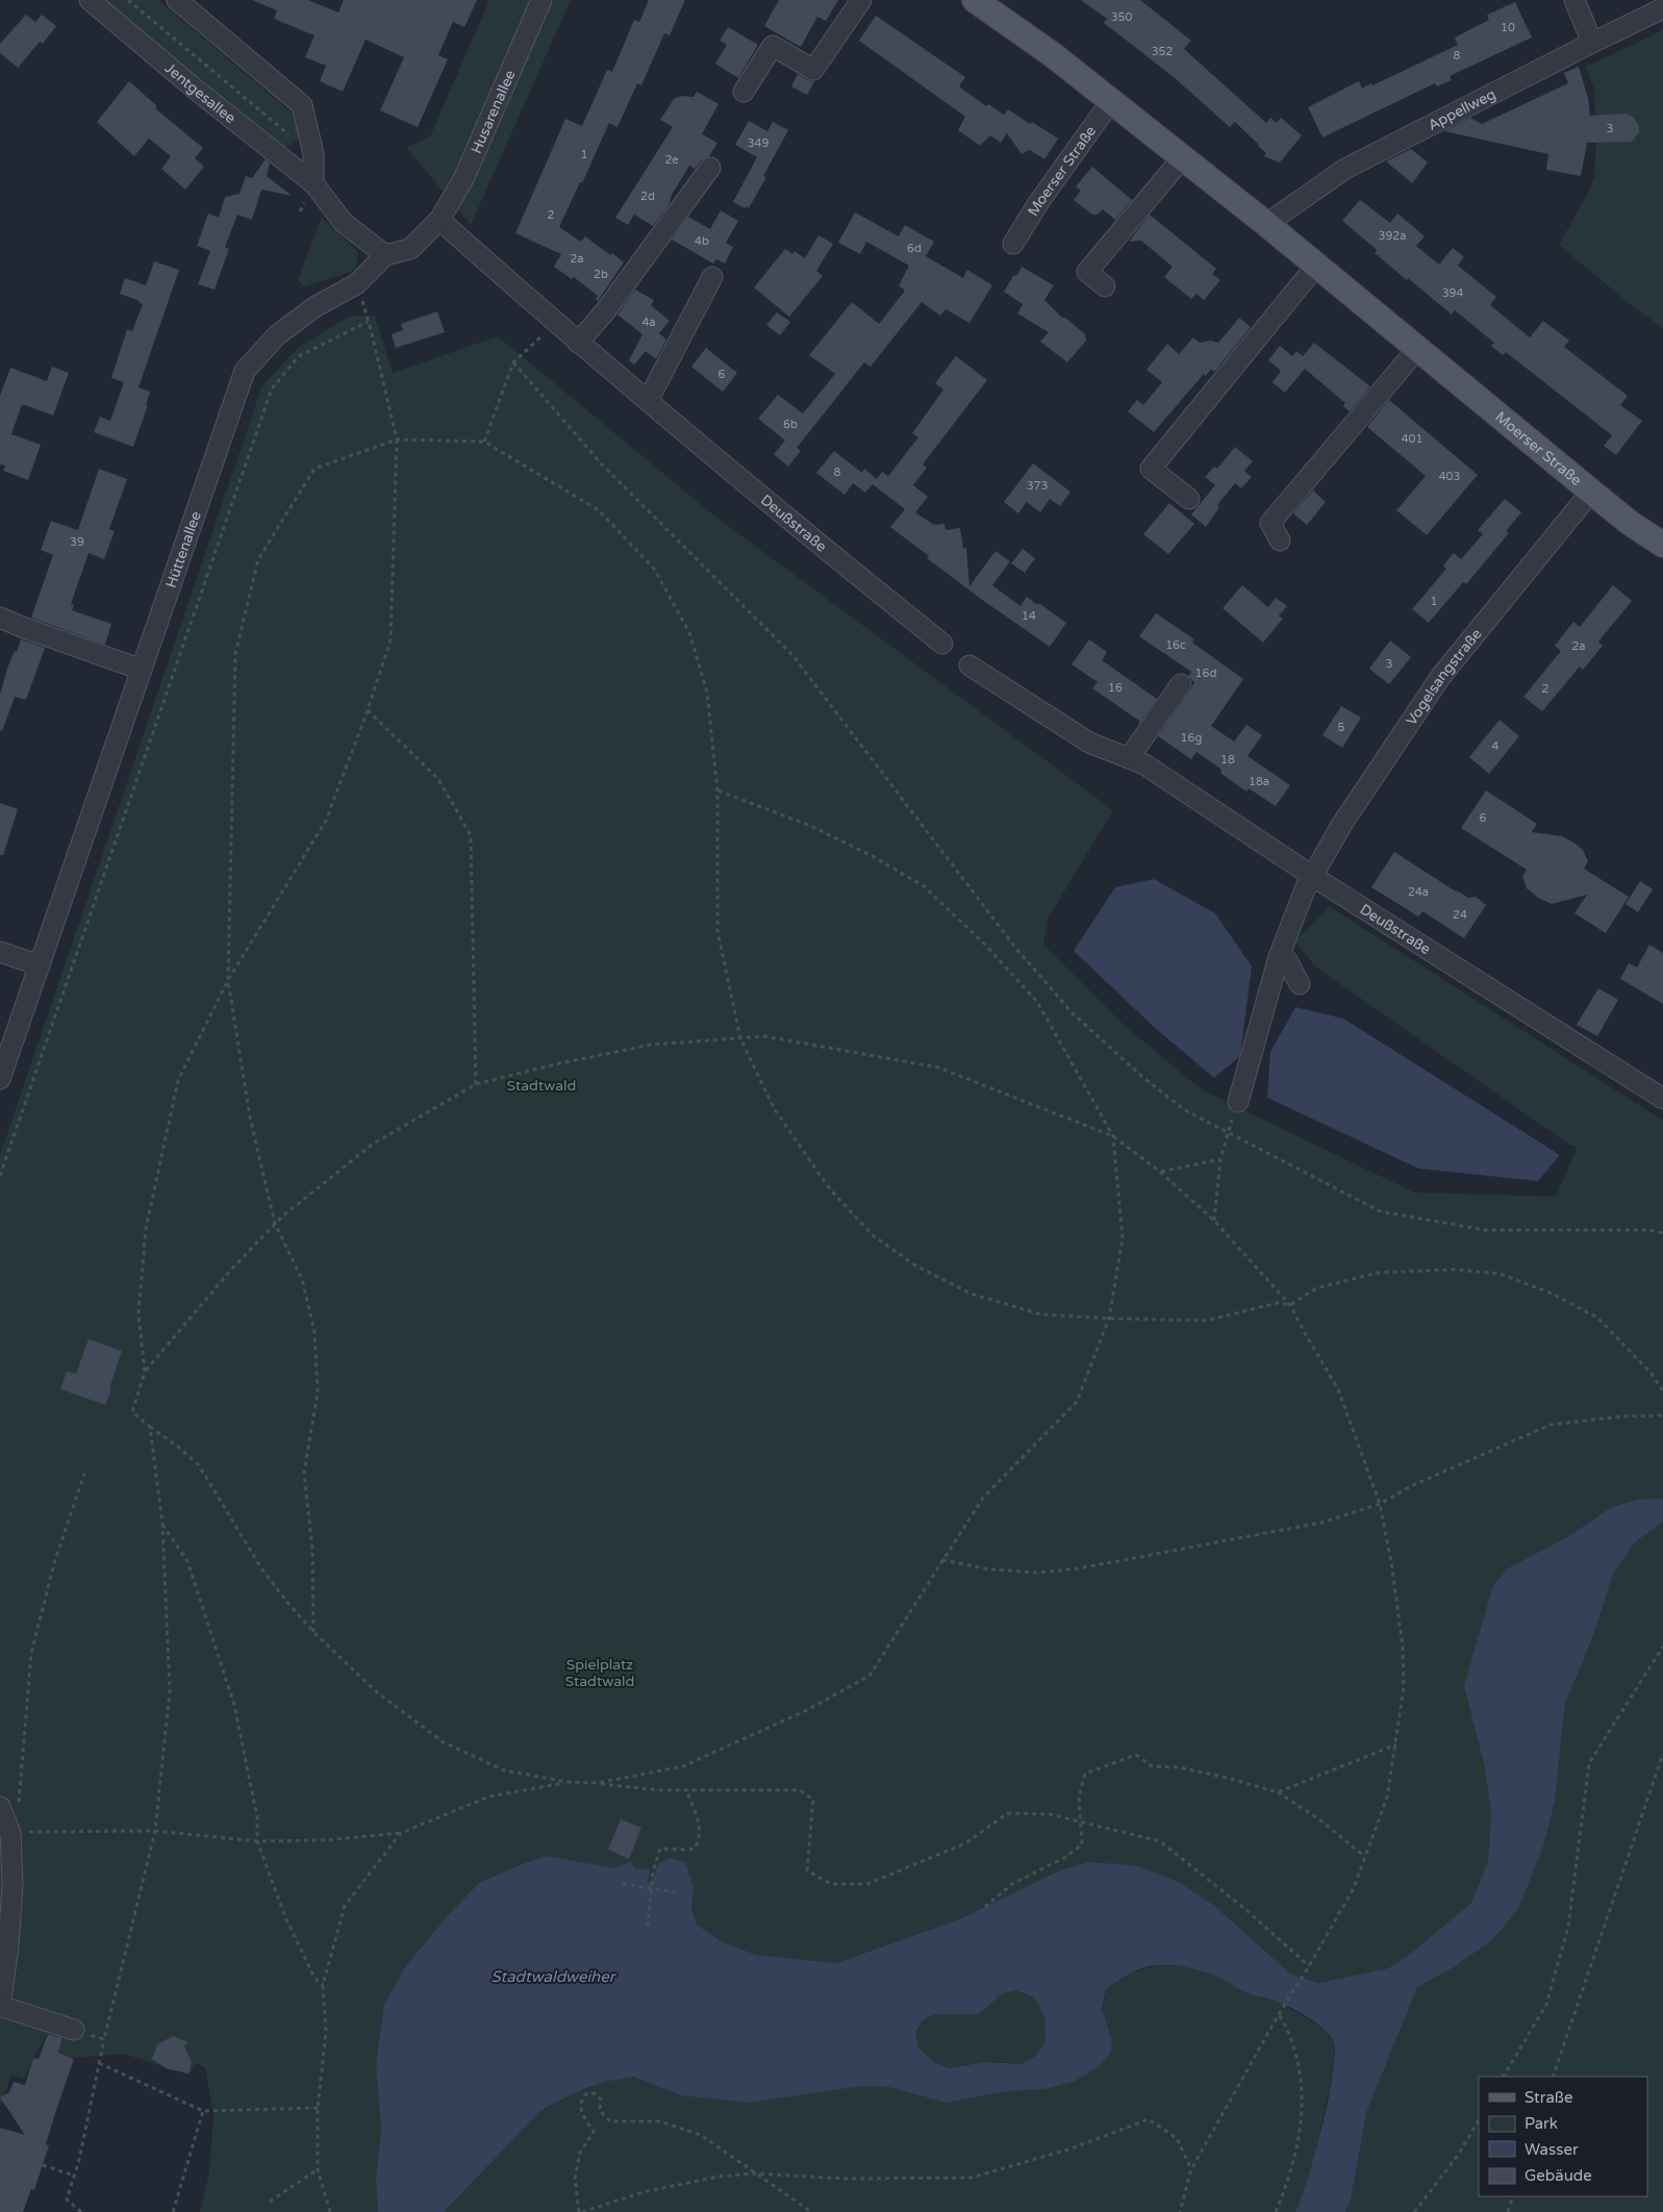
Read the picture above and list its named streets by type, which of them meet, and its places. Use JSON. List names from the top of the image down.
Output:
{
  "streets": {
    "main road": ["Moerser Straße"],
    "street": [
      "Jentgesallee",
      "Appellweg",
      "Husarenallee",
      "Deußstraße",
      "Hüttenallee",
      "Vogelsangstraße"
    ]
  },
  "crossings": [
    ["Jentgesallee", "Hüttenallee"],
    ["Appellweg", "Moerser Straße"],
    ["Husarenallee", "Deußstraße"],
    ["Moerser Straße", "Vogelsangstraße"],
    ["Deußstraße", "Vogelsangstraße"]
  ],
  "water": ["Stadtwaldweiher"],
  "parks": ["Stadtwald", "Spielplatz Stadtwald"],
  "house_numbers": [
    "350",
    "10",
    "352",
    "8",
    "3",
    "349",
    "1",
    "2e",
    "2d",
    "2",
    "392a",
    "4b",
    "6d",
    "2a",
    "2b",
    "394",
    "4a",
    "6",
    "6b",
    "401",
    "8",
    "403",
    "373",
    "39",
    "1",
    "14",
    "16c",
    "2a",
    "3",
    "16d",
    "16",
    "2",
    "5",
    "16g",
    "4",
    "18",
    "18a",
    "6",
    "24a",
    "24"
  ],
  "legend": [
    "Straße",
    "Park",
    "Wasser",
    "Gebäude"
  ]
}
